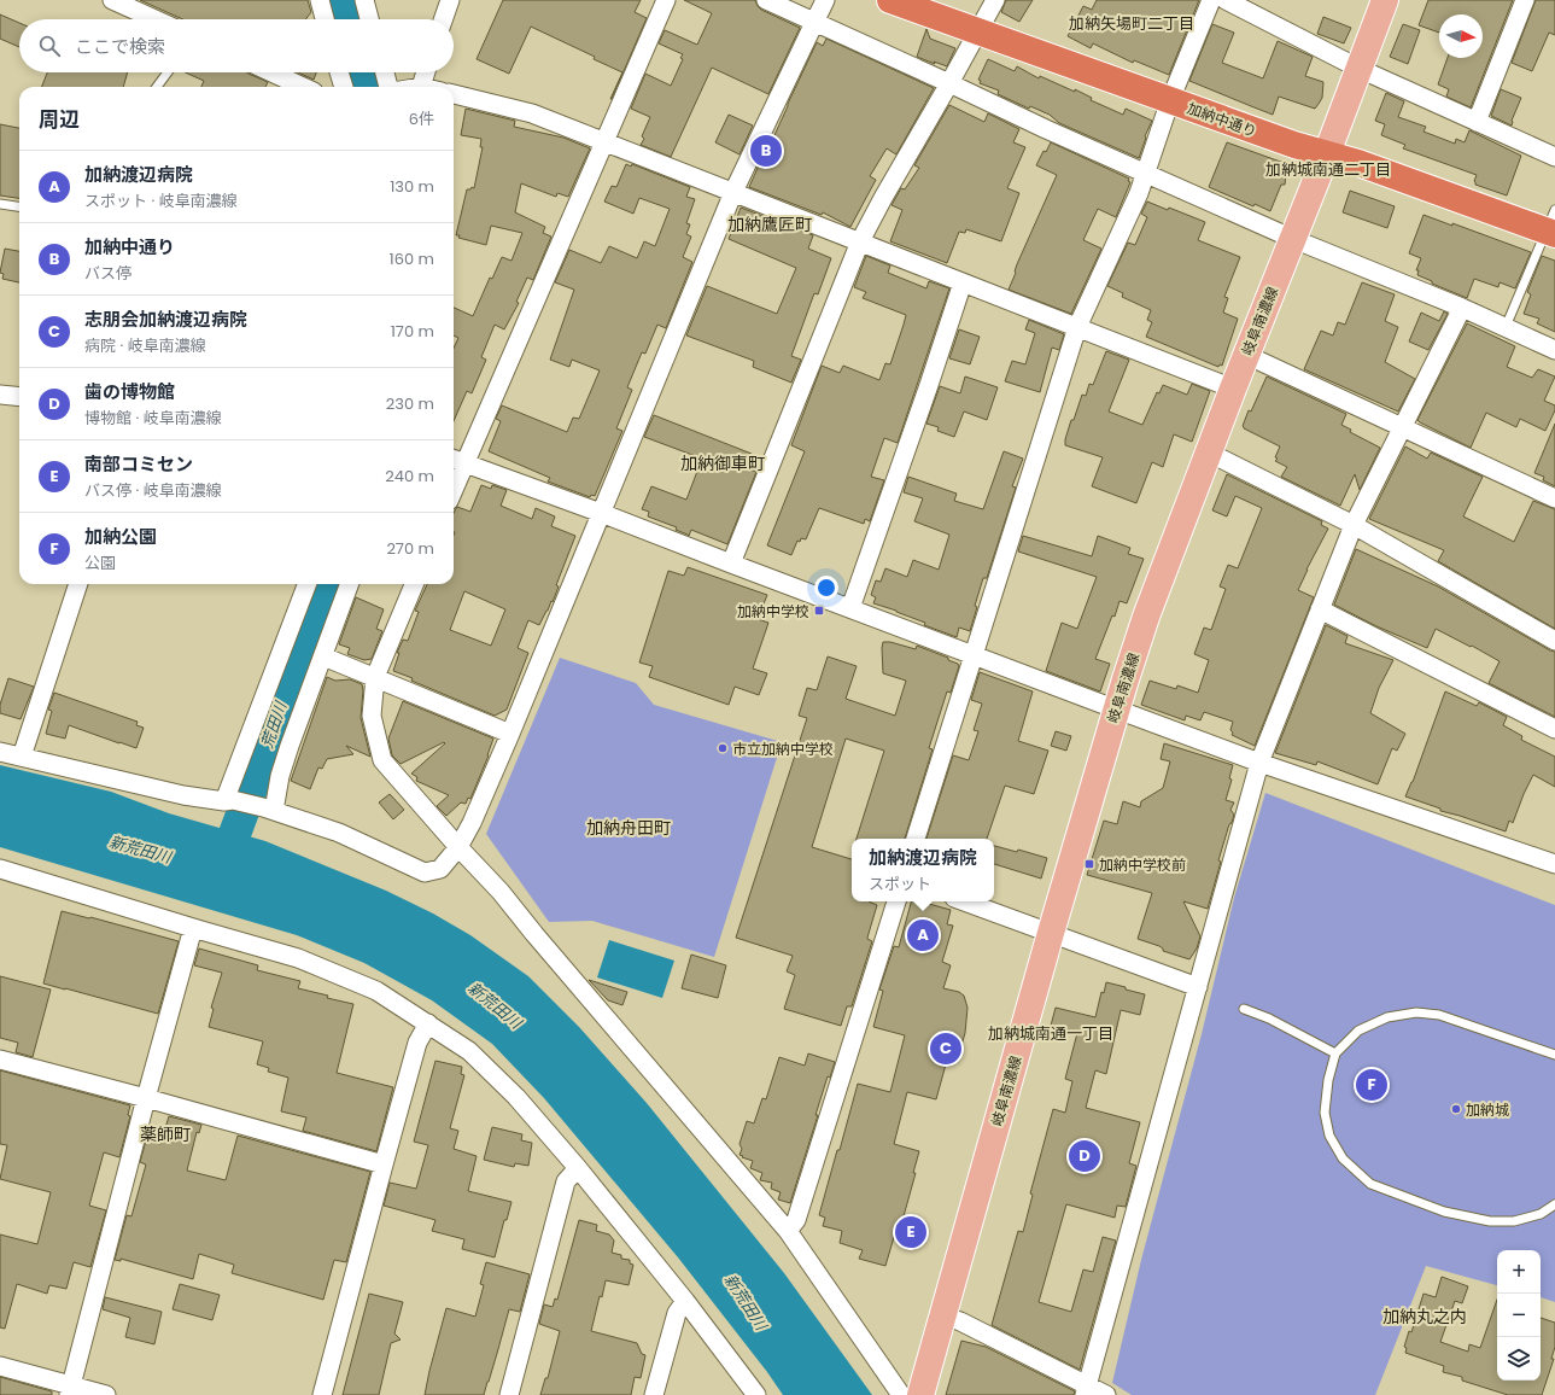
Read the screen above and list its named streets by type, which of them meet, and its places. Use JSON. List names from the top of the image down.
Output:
{
  "streets": {
    "highway": ["加納中通り"],
    "main road": ["岐阜南濃線"]
  },
  "crossings": [
    ["加納中通り", "岐阜南濃線"]
  ],
  "districts": [
    "加納矢場町二丁目",
    "加納城南通二丁目",
    "加納鷹匠町",
    "加納御車町",
    "加納舟田町",
    "加納城南通一丁目",
    "薬師町",
    "加納丸之内"
  ],
  "water": ["荒田川", "新荒田川"],
  "places": {
    "transit": ["加納中学校", "加納中学校前"],
    "other": ["市立加納中学校", "加納城"]
  },
  "north": "right",
  "page": {
    "search": "ここで検索",
    "heading": ["周辺", "6件"],
    "pins": [
      "B",
      "A",
      "C",
      "F",
      "D",
      "E"
    ],
    "list": [
      {
        "mark": "A",
        "name": "加納渡辺病院",
        "note": "スポット · 岐阜南濃線",
        "value": "130 m"
      },
      {
        "mark": "B",
        "name": "加納中通り",
        "note": "バス停",
        "value": "160 m"
      },
      {
        "mark": "C",
        "name": "志朋会加納渡辺病院",
        "note": "病院 · 岐阜南濃線",
        "value": "170 m"
      },
      {
        "mark": "D",
        "name": "歯の博物館",
        "note": "博物館 · 岐阜南濃線",
        "value": "230 m"
      },
      {
        "mark": "E",
        "name": "南部コミセン",
        "note": "バス停 · 岐阜南濃線",
        "value": "240 m"
      },
      {
        "mark": "F",
        "name": "加納公園",
        "note": "公園",
        "value": "270 m"
      }
    ],
    "popup": ["加納渡辺病院", "スポット"],
    "map_buttons": ["+", "−"]
  }
}
